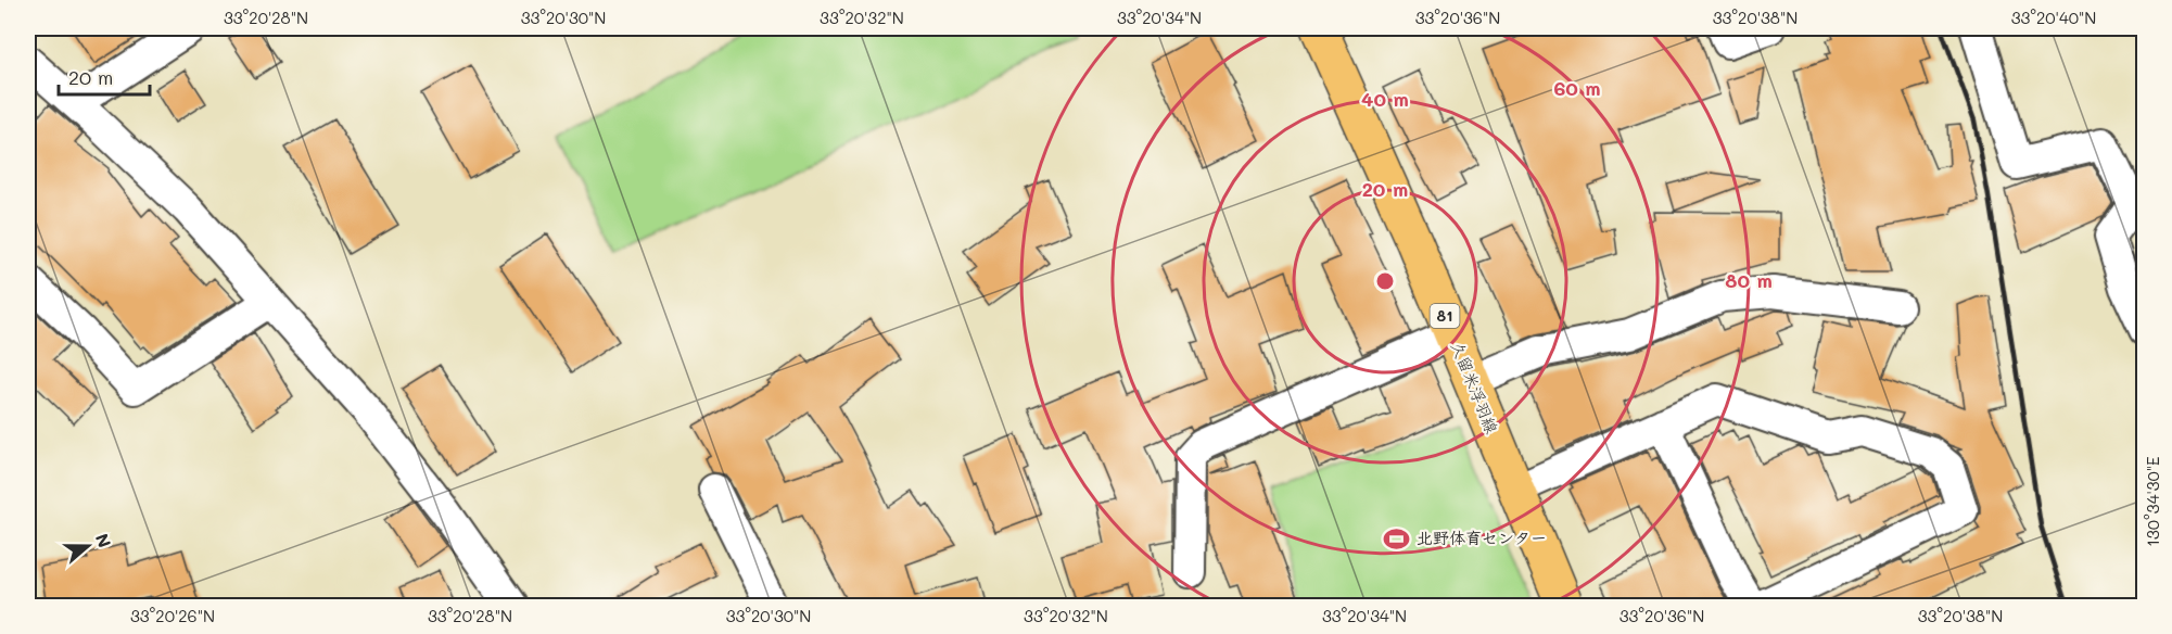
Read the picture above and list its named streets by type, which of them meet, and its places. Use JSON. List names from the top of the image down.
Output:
{
  "streets": {
    "main road": ["81", "久留米浮羽線"]
  },
  "places": {
    "sports": ["北野体育センター"]
  },
  "scale_bar": "20 m",
  "north": "right",
  "coordinates": [
    "33°20'28\"N",
    "33°20'30\"N",
    "33°20'32\"N",
    "33°20'34\"N",
    "33°20'36\"N",
    "33°20'38\"N",
    "33°20'40\"N",
    "130°34'30\"E",
    "33°20'26\"N"
  ],
  "rings": [
    "60 m",
    "40 m",
    "20 m",
    "80 m"
  ]
}
